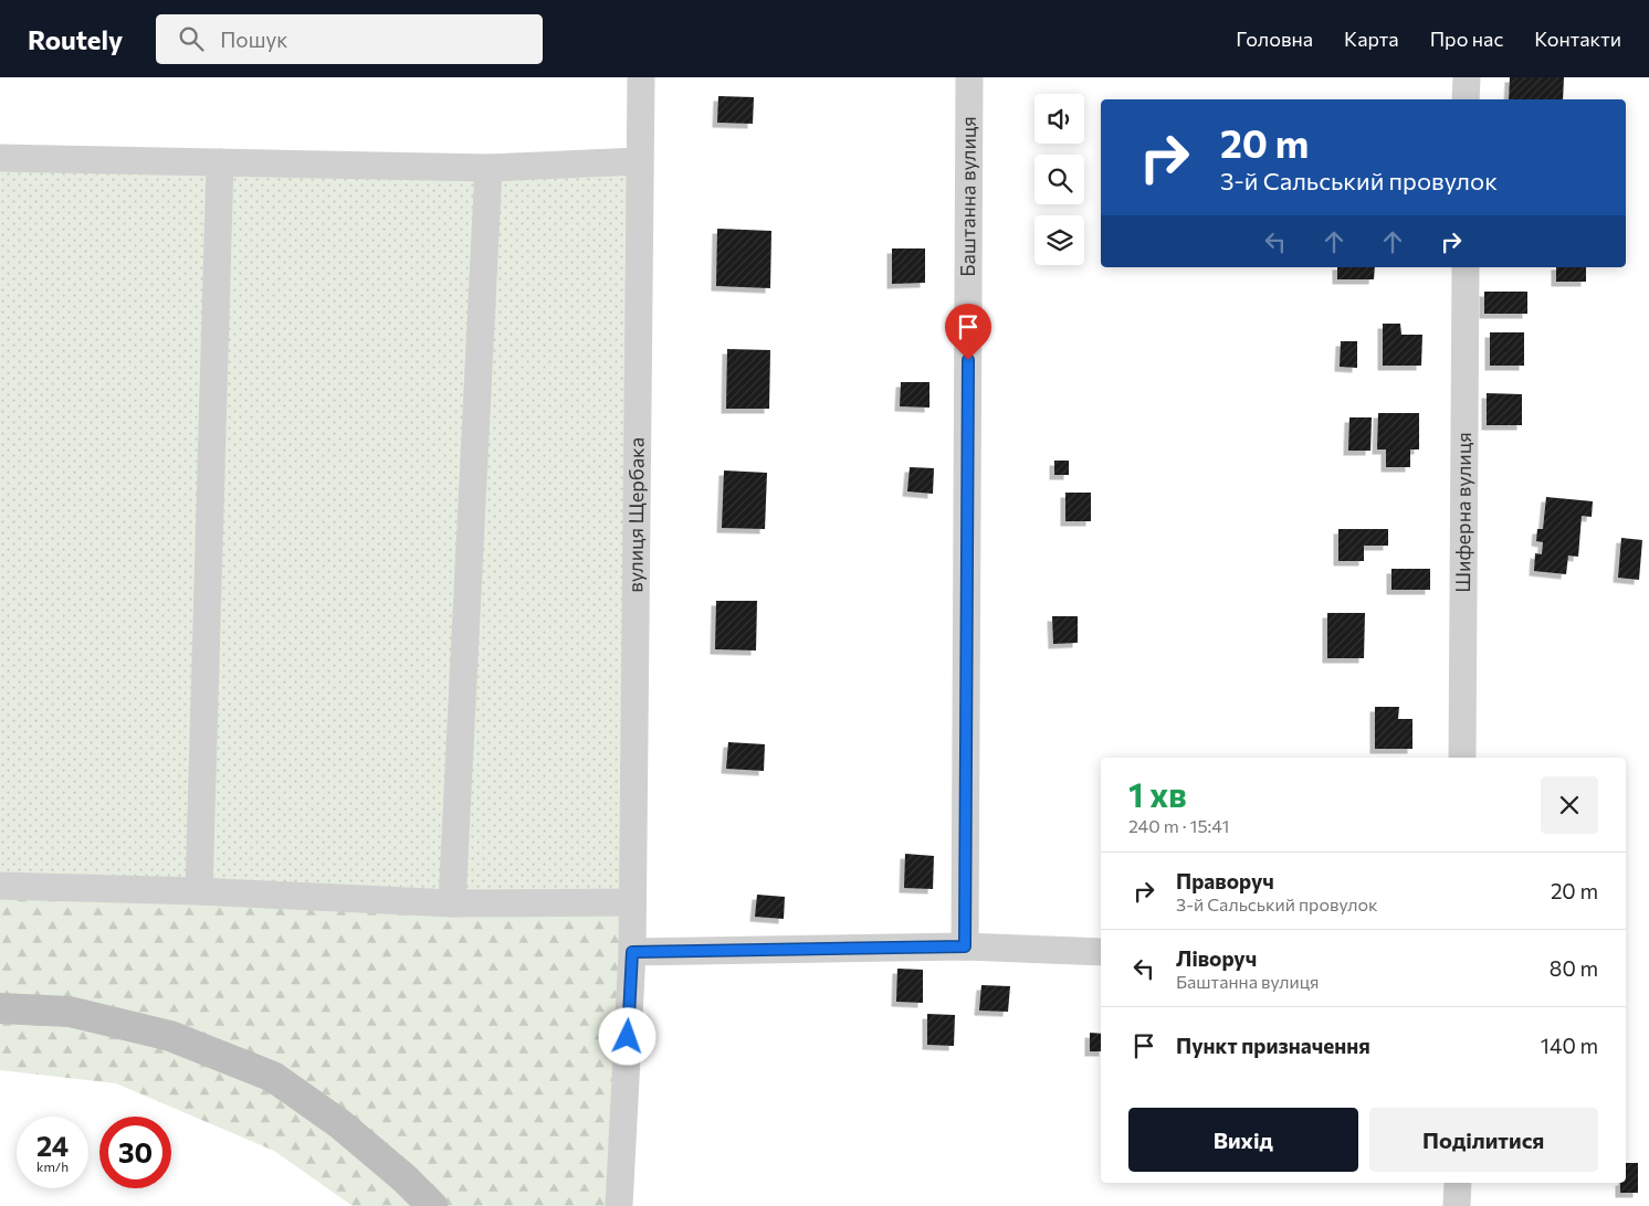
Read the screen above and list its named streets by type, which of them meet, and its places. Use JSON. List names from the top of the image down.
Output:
{
  "streets": {
    "street": ["Баштанна вулиця", "Шиферна вулиця", "вулиця Щербака"]
  },
  "page": {
    "header": "Routely",
    "search": "Пошук",
    "nav": [
      "Головна",
      "Карта",
      "Про нас",
      "Контакти"
    ],
    "turn": ["20 m", "3-й Сальський провулок"],
    "heading": ["1 хв", "240 m · 15:41"],
    "list": [
      {
        "name": "Праворуч",
        "note": "3-й Сальський провулок",
        "value": "20 m"
      },
      {
        "name": "Ліворуч",
        "note": "Баштанна вулиця",
        "value": "80 m"
      },
      {
        "name": "Пункт призначення",
        "value": "140 m"
      }
    ],
    "buttons": ["Вихід", "Поділитися"],
    "speed": "24 km/h",
    "limit": "30"
  }
}
